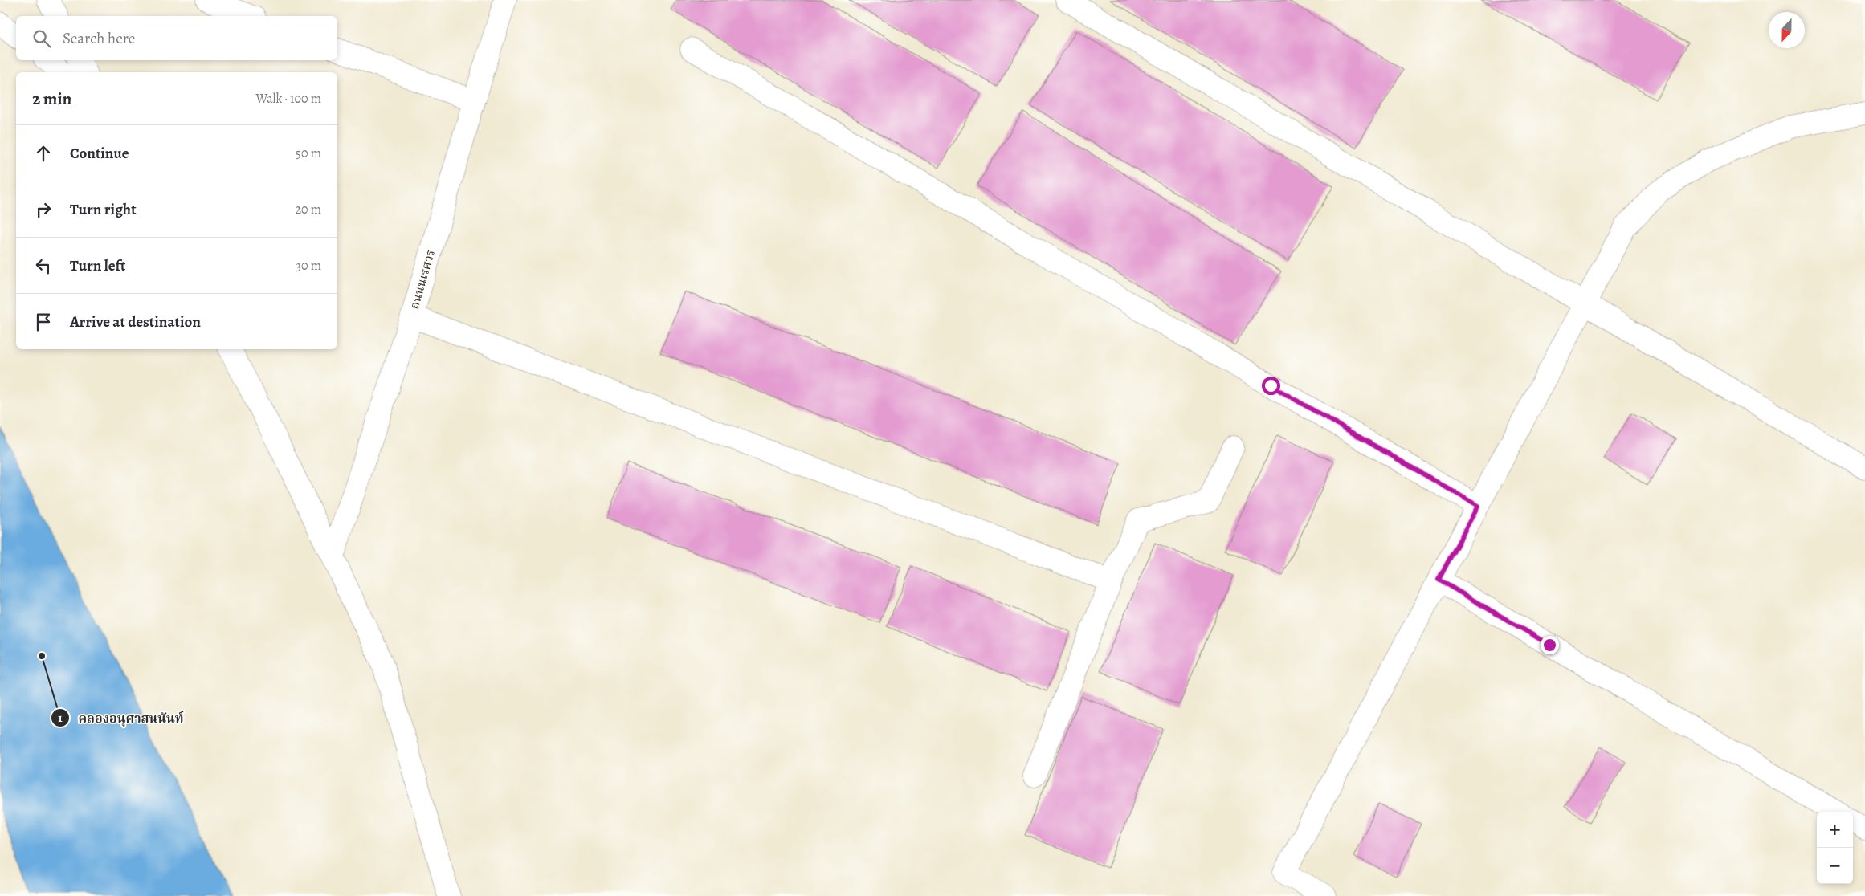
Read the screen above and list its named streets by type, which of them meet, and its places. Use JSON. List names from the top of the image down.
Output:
{
  "streets": {
    "main road": ["ถนนนเรศวร"]
  },
  "places": ["คลองอนุศาสนนันท์"],
  "north": "bottom",
  "page": {
    "search": "Search here",
    "heading": ["2 min", "Walk · 100 m"],
    "list": [
      ["Continue", "50 m"],
      ["Turn right", "20 m"],
      ["Turn left", "30 m"],
      "Arrive at destination"
    ],
    "map_buttons": ["+", "−"]
  }
}
